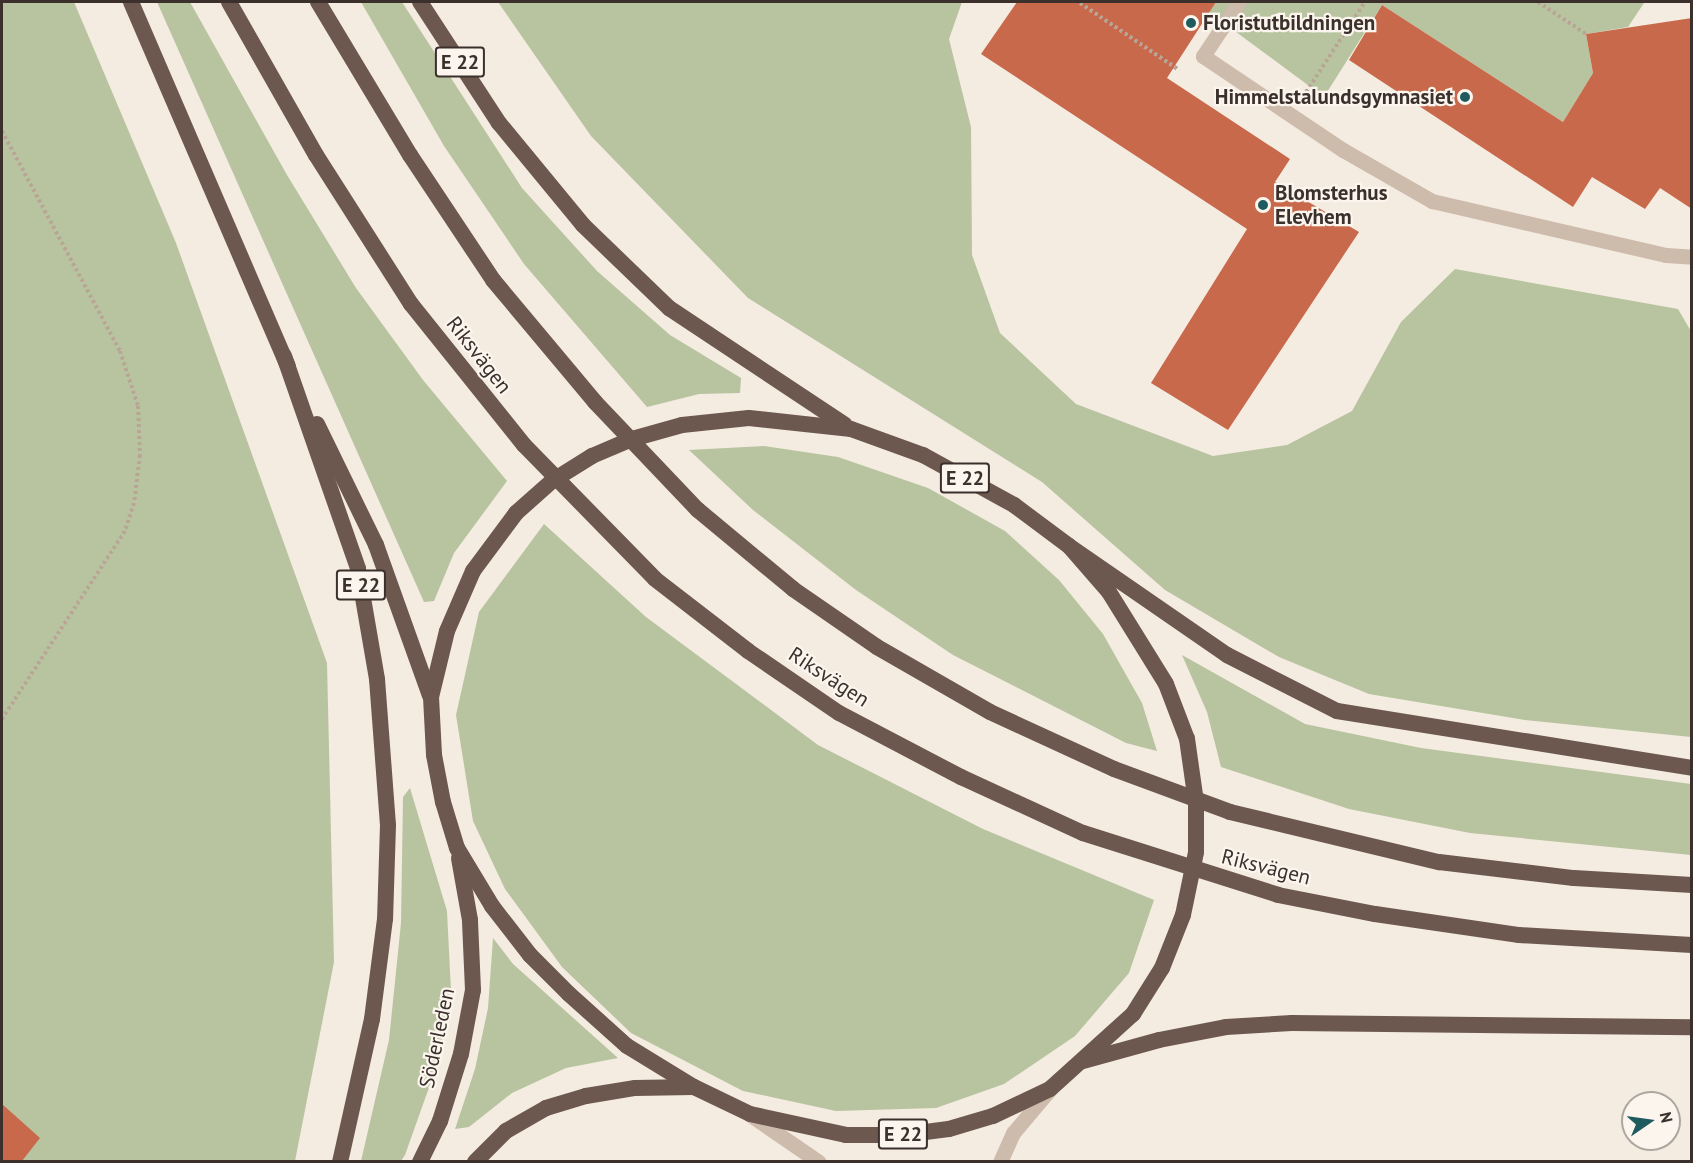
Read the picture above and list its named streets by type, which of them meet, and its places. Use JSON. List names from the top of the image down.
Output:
{
  "streets": {
    "highway": ["E 22", "Riksvägen", "Söderleden"]
  },
  "places": ["Floristutbildningen", "Himmelstalundsgymnasiet", "Blomsterhus Elevhem"],
  "north": "right"
}
